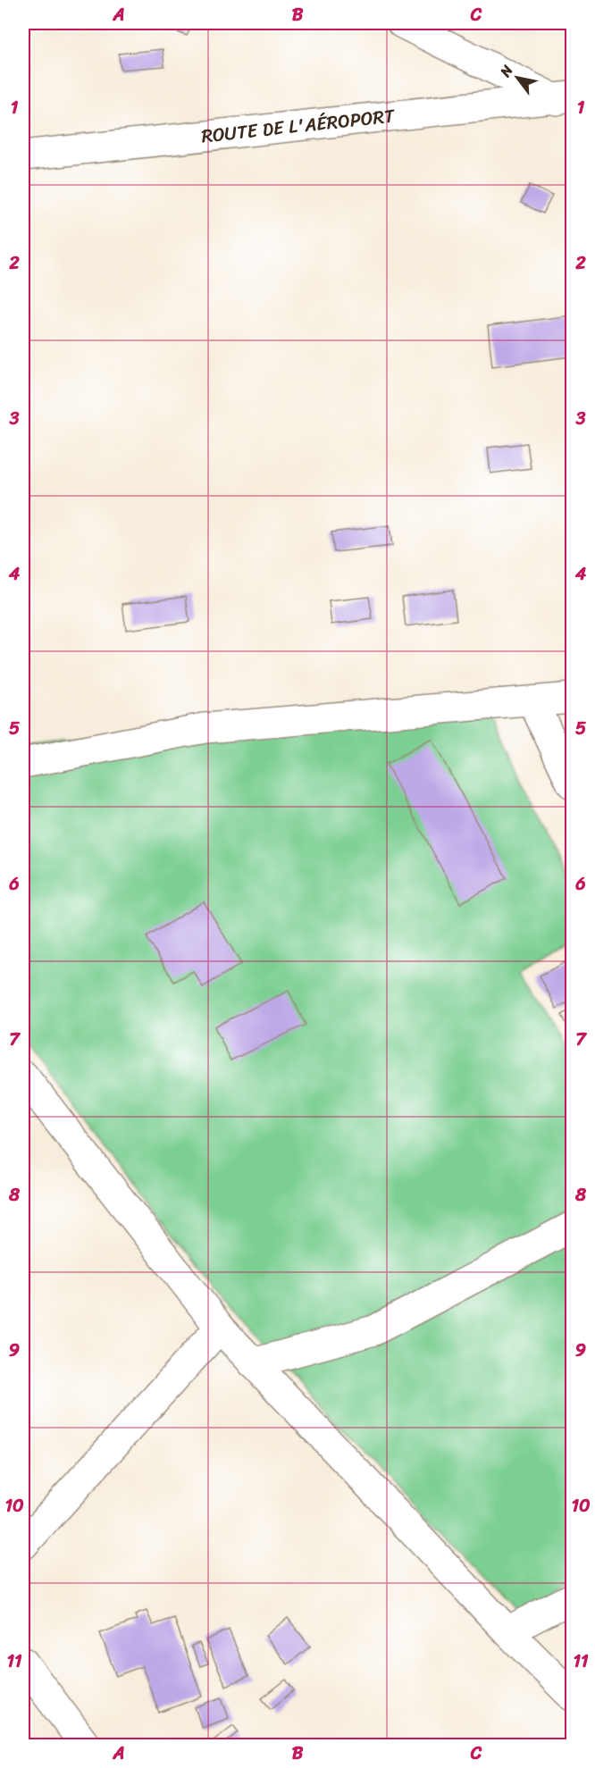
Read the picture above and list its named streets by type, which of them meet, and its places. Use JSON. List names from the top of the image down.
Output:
{
  "streets": {
    "street": ["ROUTE DE L'AÉROPORT"]
  },
  "north": "top left",
  "grid": {
    "columns": ["A", "B", "C"],
    "rows": [
      "1",
      "2",
      "3",
      "4",
      "5",
      "6",
      "7",
      "8",
      "9",
      "10",
      "11"
    ]
  }
}
